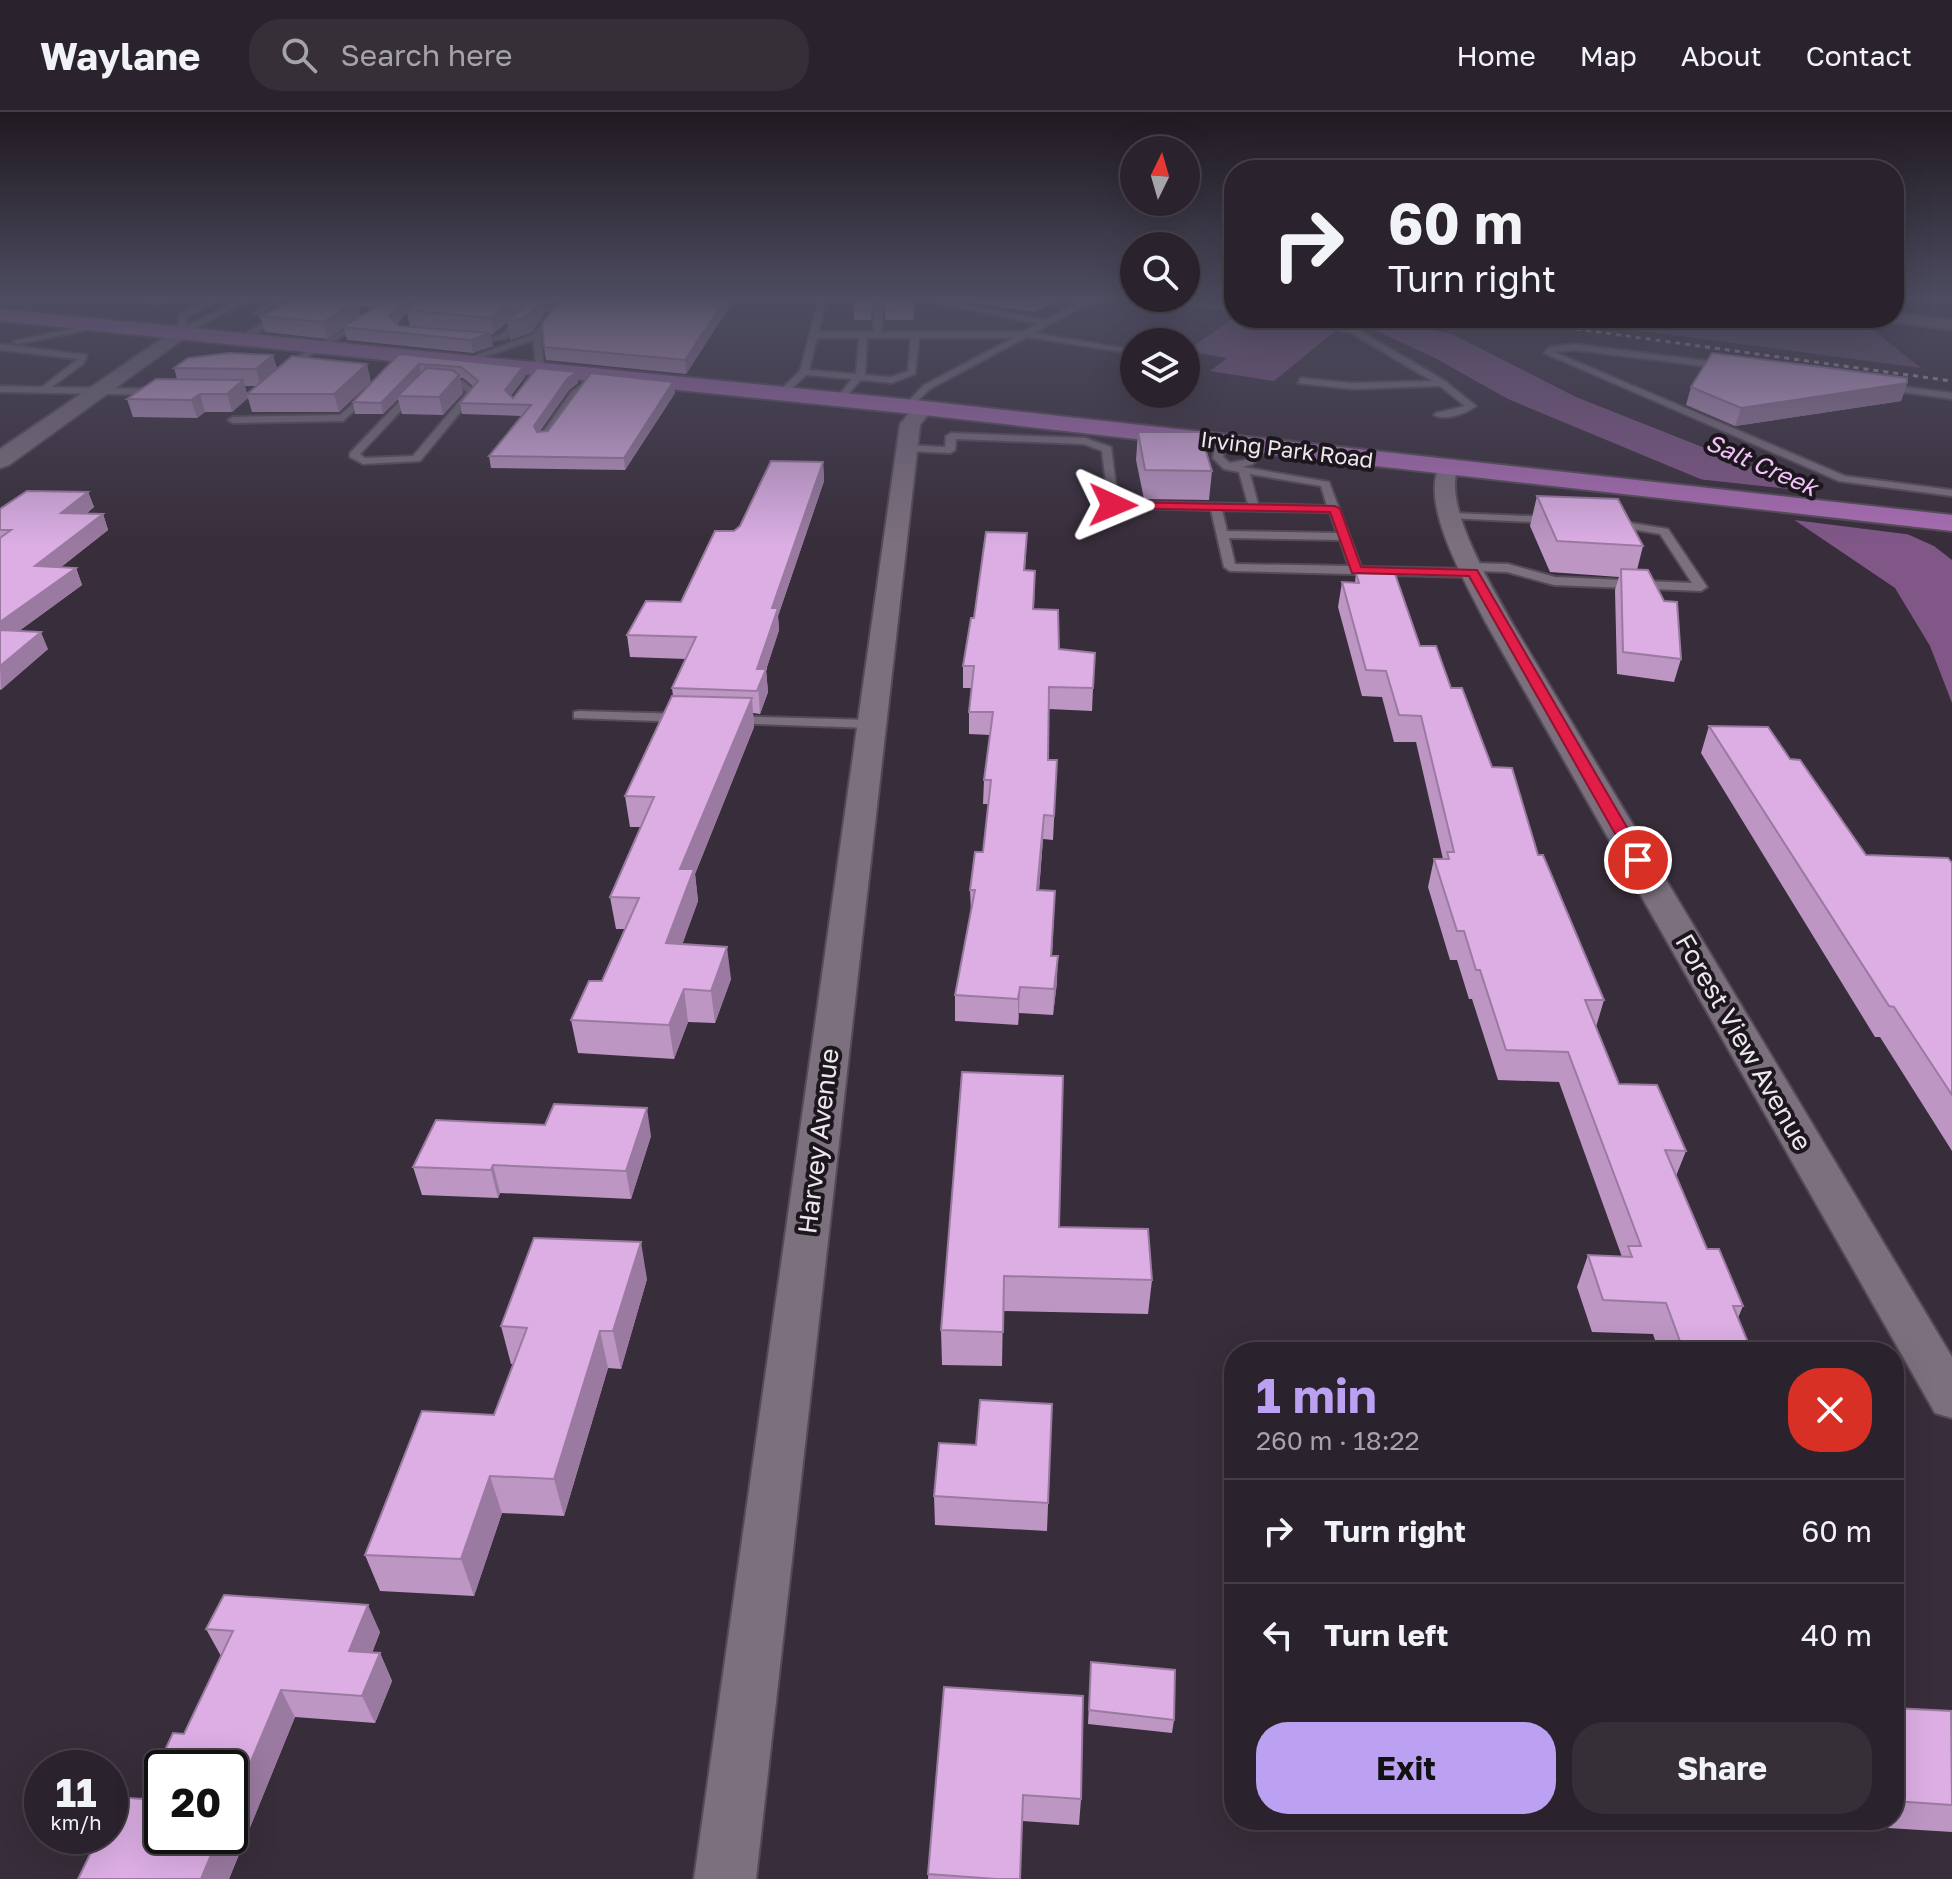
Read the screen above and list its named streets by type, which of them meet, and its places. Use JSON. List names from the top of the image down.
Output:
{
  "streets": {
    "main road": ["Irving Park Road"],
    "street": ["Forest View Avenue", "Harvey Avenue"]
  },
  "crossings": [
    ["Irving Park Road", "Forest View Avenue"],
    ["Irving Park Road", "Harvey Avenue"]
  ],
  "water": ["Salt Creek"],
  "north": "top",
  "page": {
    "header": "Waylane",
    "search": "Search here",
    "nav": [
      "Home",
      "Map",
      "About",
      "Contact"
    ],
    "turn": ["60 m", "Turn right"],
    "heading": ["1 min", "260 m · 18:22"],
    "list": [
      {
        "name": "Turn right",
        "value": "60 m"
      },
      {
        "name": "Turn left",
        "value": "40 m"
      }
    ],
    "buttons": ["Exit", "Share"],
    "speed": "11 km/h",
    "limit": "20"
  }
}
